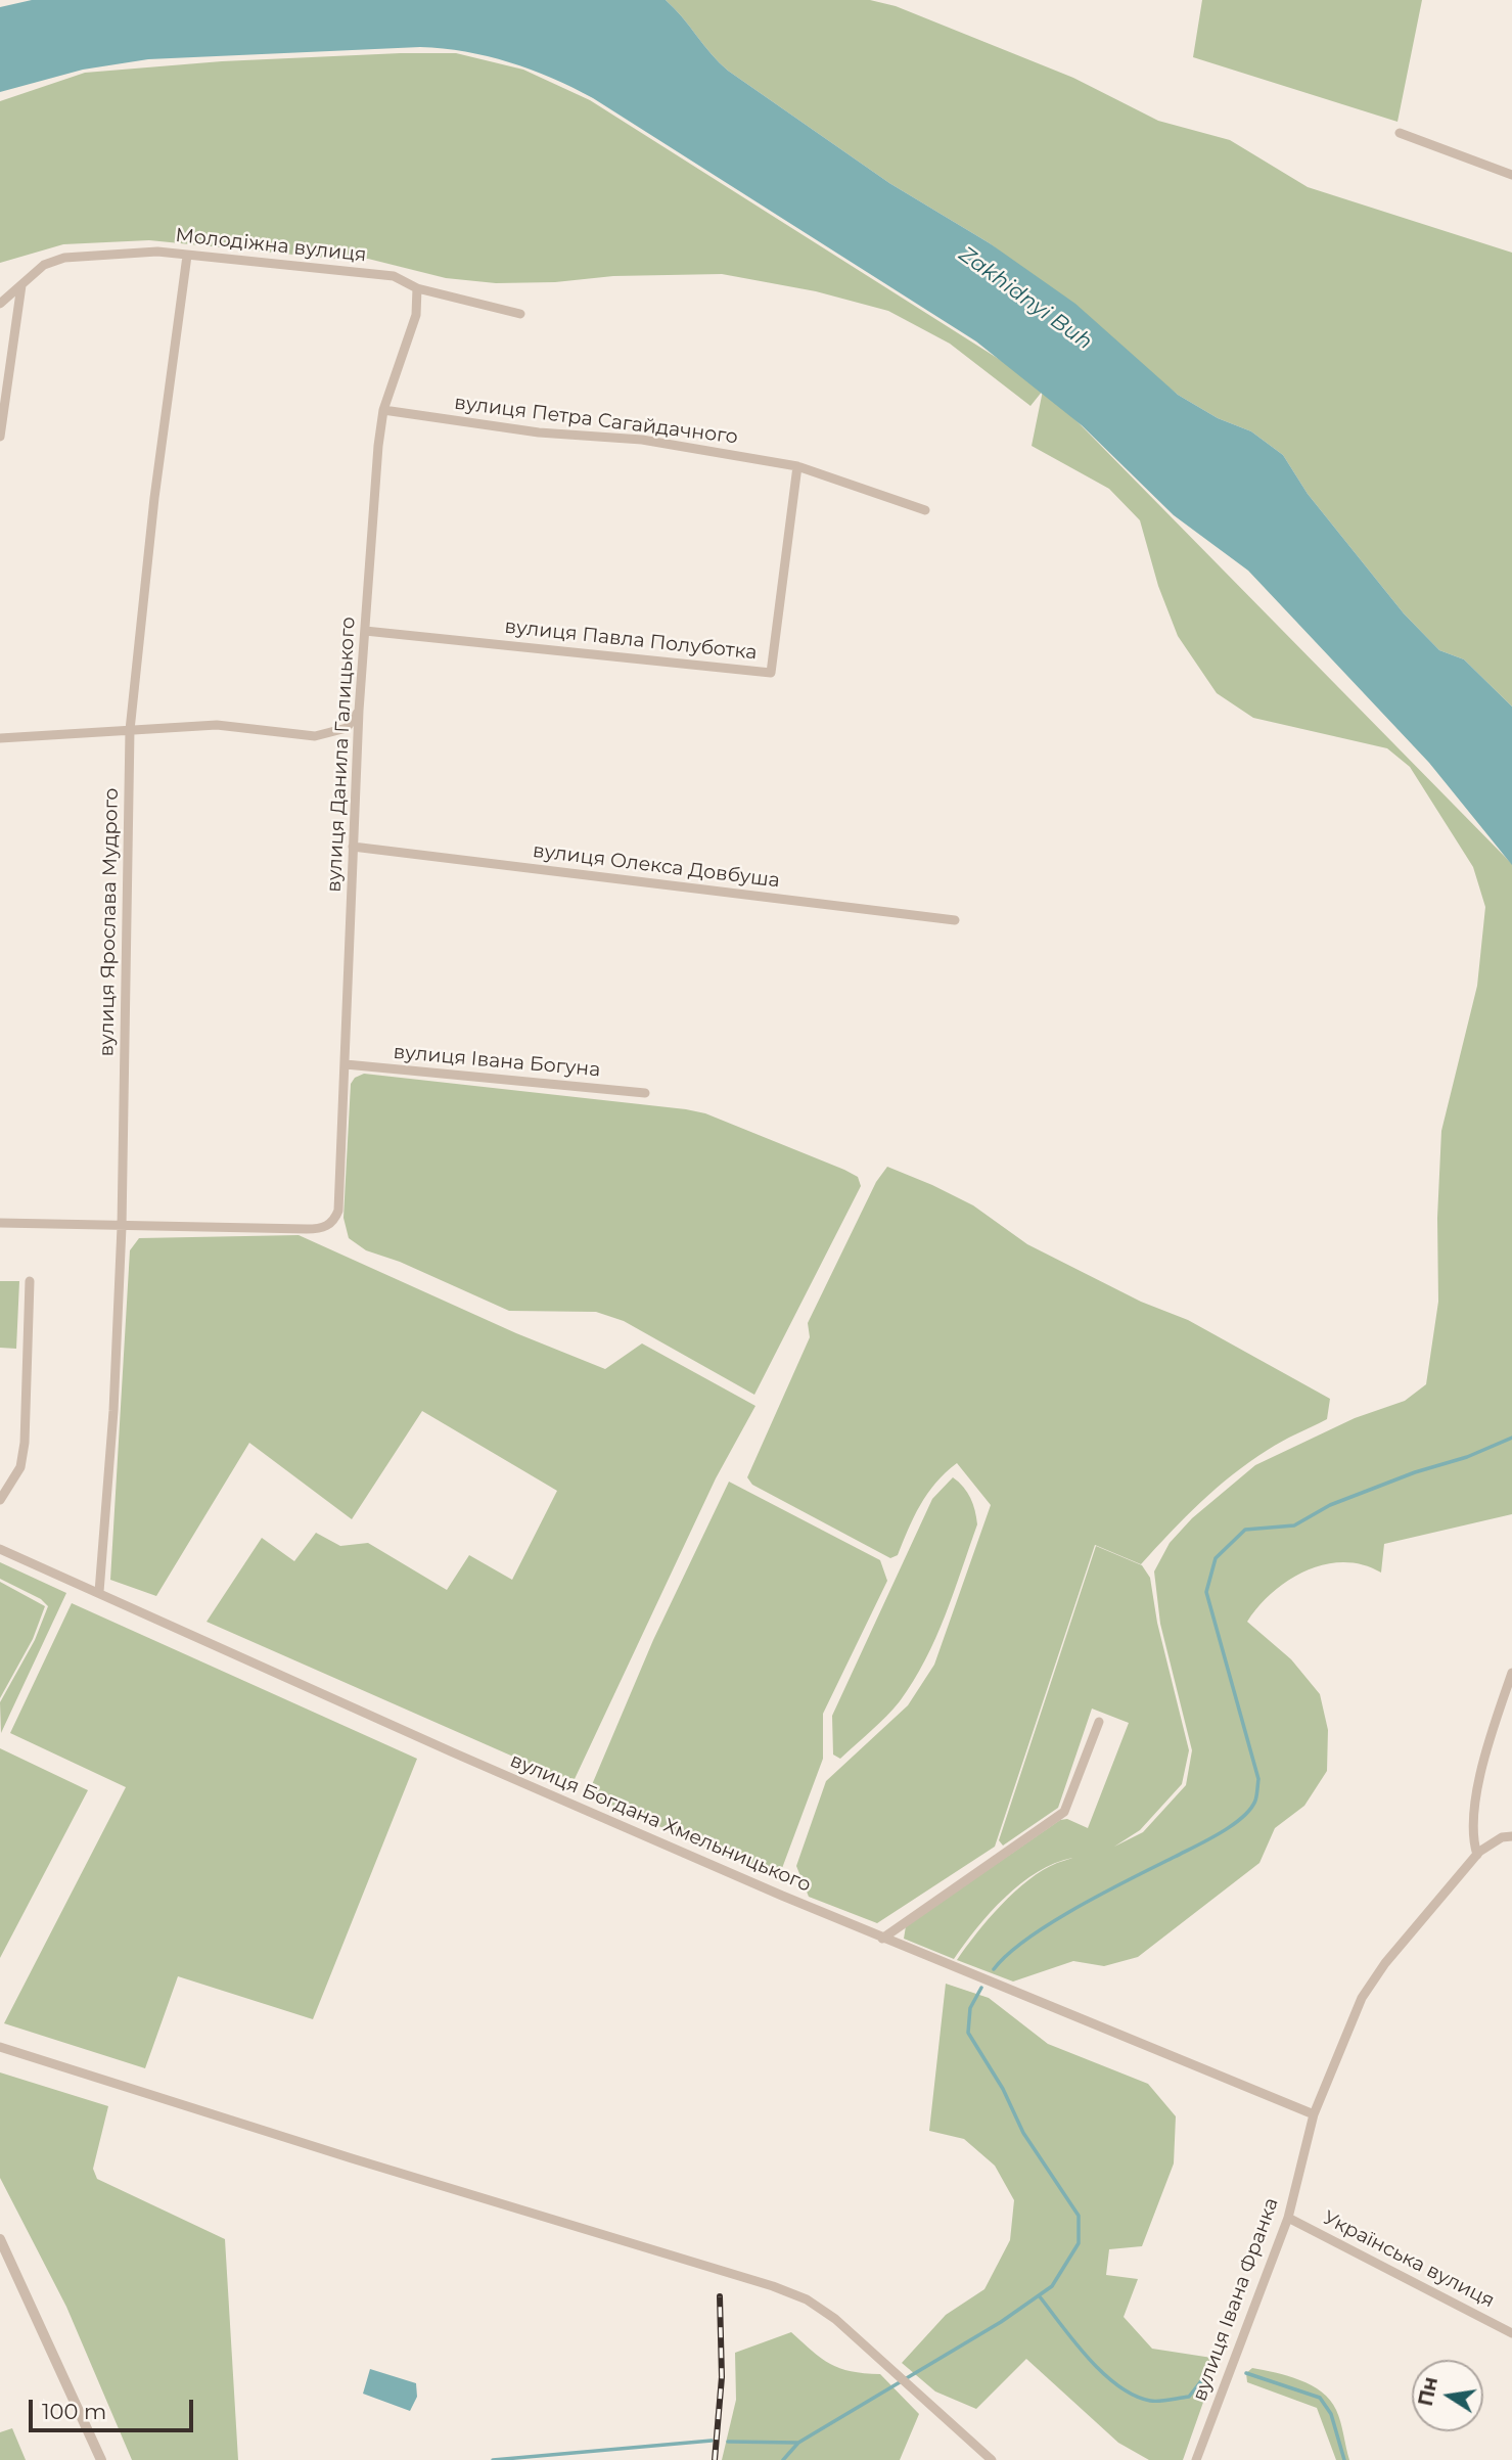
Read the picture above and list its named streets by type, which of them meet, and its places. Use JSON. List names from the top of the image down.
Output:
{
  "streets": {
    "street": [
      "Молодіжна вулиця",
      "вулиця Петра Сагайдачного",
      "вулиця Павла Полуботка",
      "вулиця Данила Галицького",
      "вулиця Олекса Довбуша",
      "вулиця Ярослава Мудрого",
      "вулиця Івана Богуна",
      "вулиця Богдана Хмельницького",
      "Українська вулиця",
      "вулиця Івана Франка"
    ]
  },
  "crossings": [
    ["Молодіжна вулиця", "вулиця Данила Галицького"],
    ["Молодіжна вулиця", "вулиця Ярослава Мудрого"],
    ["вулиця Петра Сагайдачного", "вулиця Павла Полуботка"],
    ["вулиця Петра Сагайдачного", "вулиця Данила Галицького"],
    ["вулиця Павла Полуботка", "вулиця Данила Галицького"],
    ["вулиця Данила Галицького", "вулиця Олекса Довбуша"],
    ["вулиця Данила Галицького", "вулиця Ярослава Мудрого"],
    ["вулиця Данила Галицького", "вулиця Івана Богуна"],
    ["вулиця Ярослава Мудрого", "вулиця Богдана Хмельницького"],
    ["вулиця Богдана Хмельницького", "вулиця Івана Франка"],
    ["Українська вулиця", "вулиця Івана Франка"]
  ],
  "water": ["Zakhidnyi Buh"],
  "scale_bar": "100 m",
  "north": "left"
}
